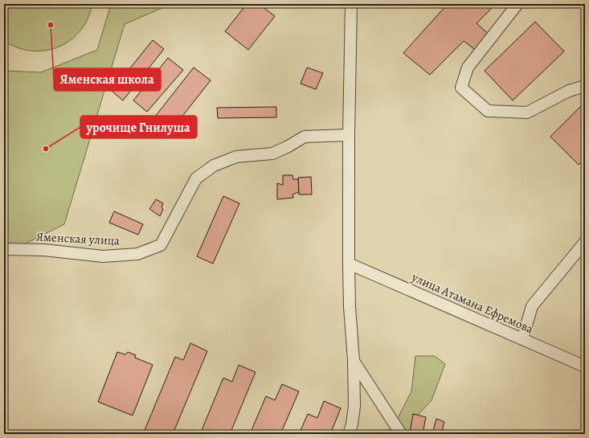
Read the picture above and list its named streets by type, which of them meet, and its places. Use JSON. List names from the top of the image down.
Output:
{
  "streets": {
    "street": ["Яменская улица", "улица Атамана Ефремова"]
  },
  "places": ["Яменская школа", "урочище Гнилуша"]
}
